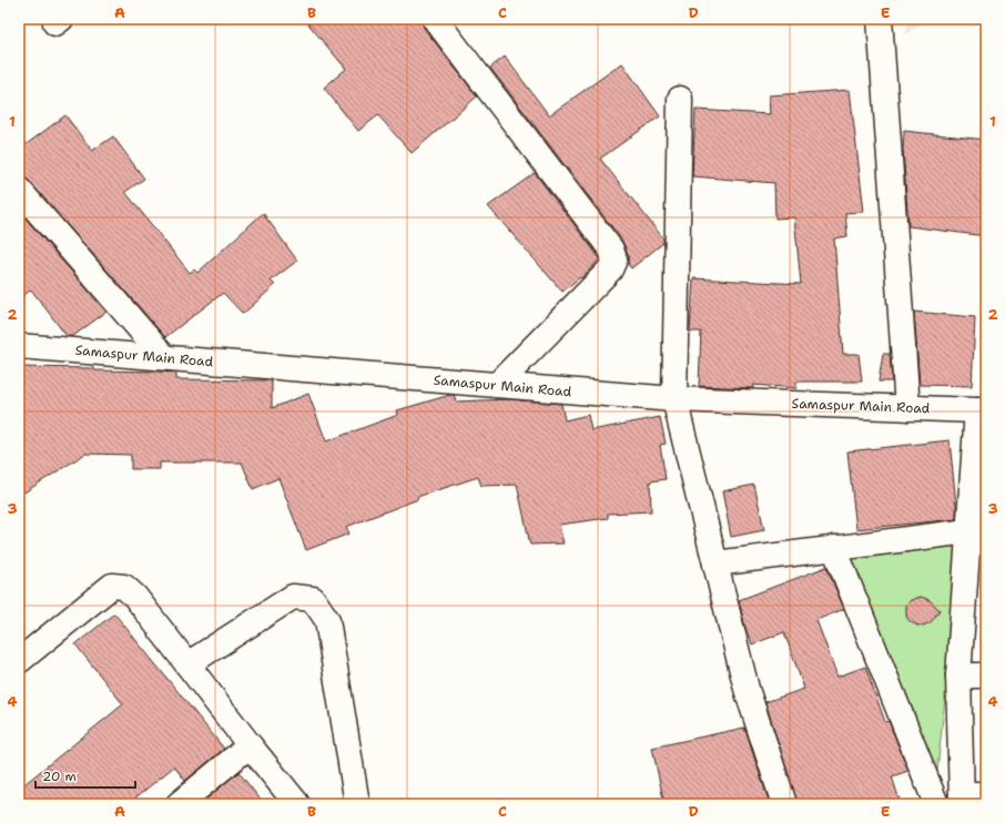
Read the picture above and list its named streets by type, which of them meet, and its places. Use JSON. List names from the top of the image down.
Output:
{
  "streets": {
    "street": ["Samaspur Main Road"]
  },
  "scale_bar": "20 m",
  "grid": {
    "columns": [
      "A",
      "B",
      "C",
      "D",
      "E"
    ],
    "rows": [
      "1",
      "2",
      "3",
      "4"
    ]
  }
}
